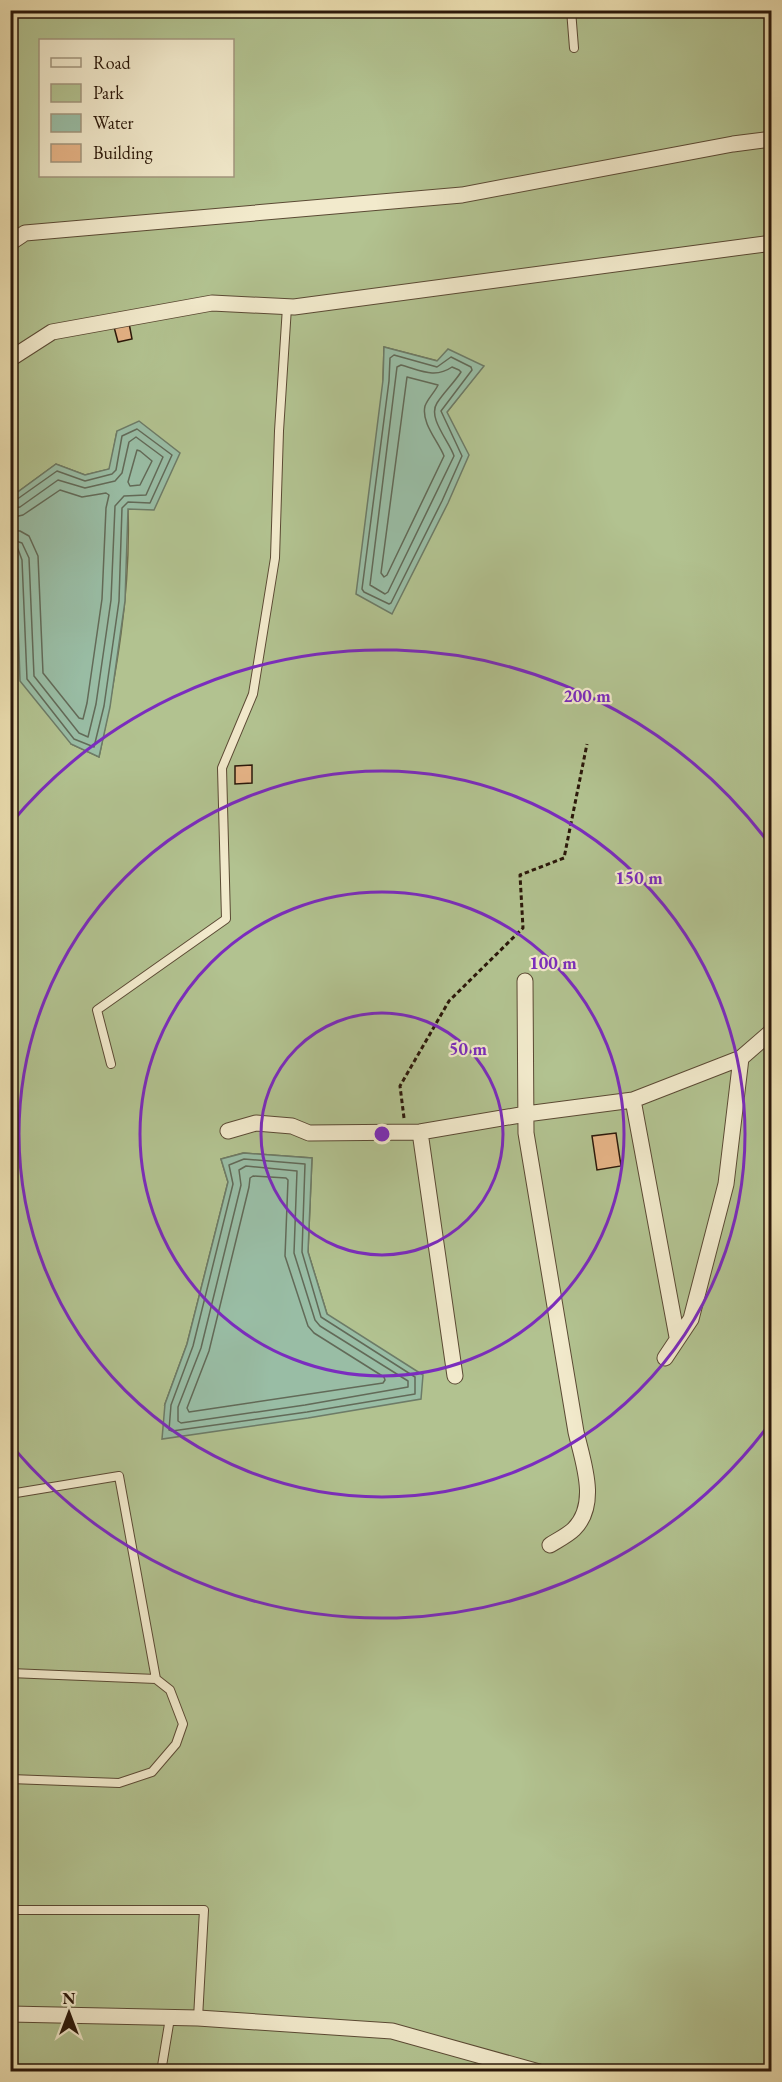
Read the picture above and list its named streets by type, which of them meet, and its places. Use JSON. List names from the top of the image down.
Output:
{
  "legend": [
    "Road",
    "Park",
    "Water",
    "Building"
  ],
  "north": "top",
  "rings": [
    "200 m",
    "150 m",
    "100 m",
    "50 m"
  ]
}
